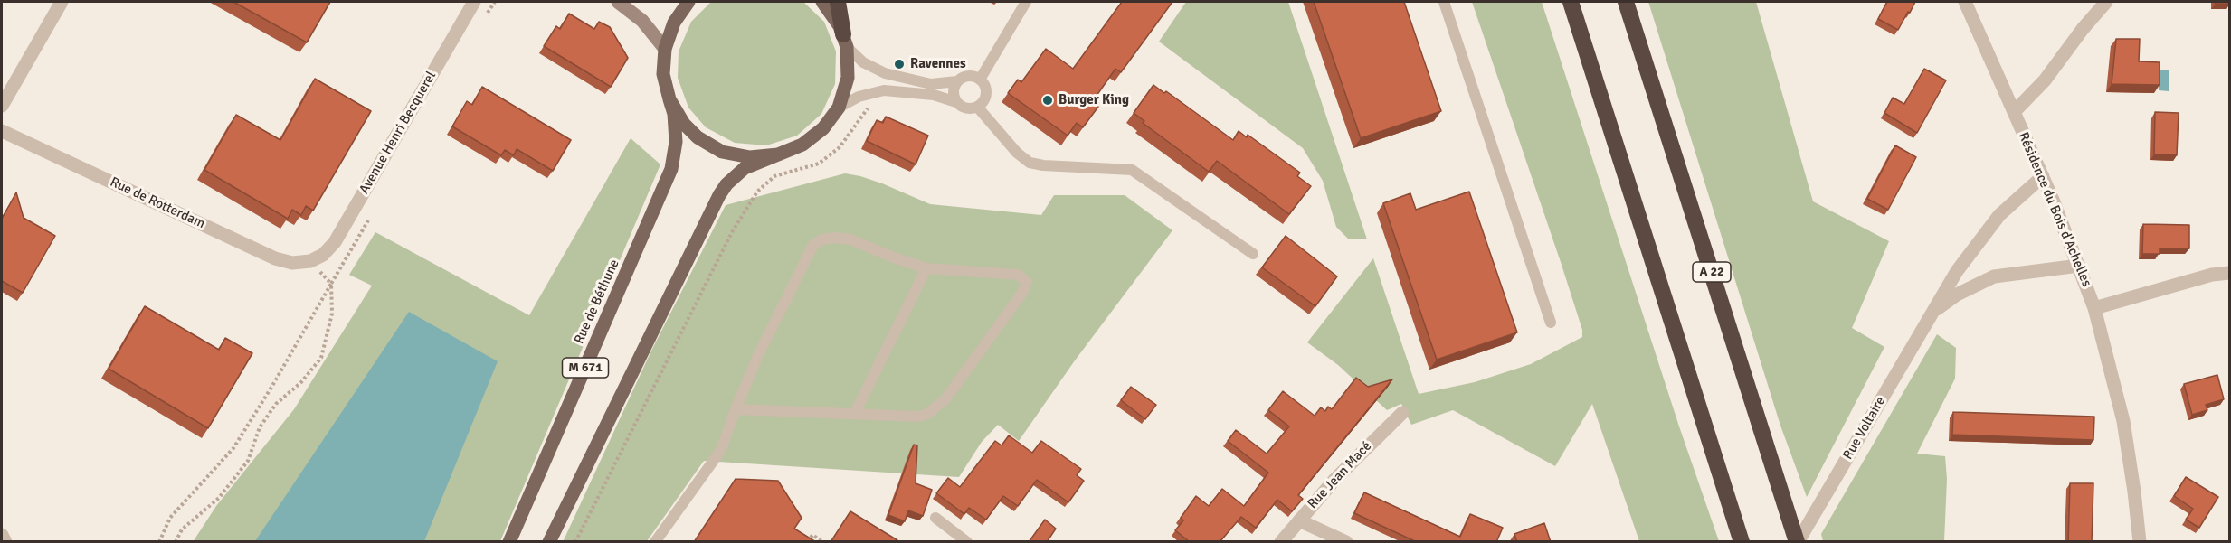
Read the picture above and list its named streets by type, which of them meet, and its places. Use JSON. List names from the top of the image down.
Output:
{
  "streets": {
    "highway": ["A 22"],
    "main road": ["Rue de Béthune", "M 671"],
    "street": [
      "Avenue Henri Becquerel",
      "Rue de Rotterdam",
      "Résidence du Bois d'Achelles",
      "Rue Voltaire",
      "Rue Jean Macé"
    ]
  },
  "crossings": [
    ["Avenue Henri Becquerel", "Rue de Rotterdam"],
    ["Résidence du Bois d'Achelles", "Rue Voltaire"],
    ["A 22", "Rue Voltaire"]
  ],
  "places": ["Ravennes", "Burger King"]
}
